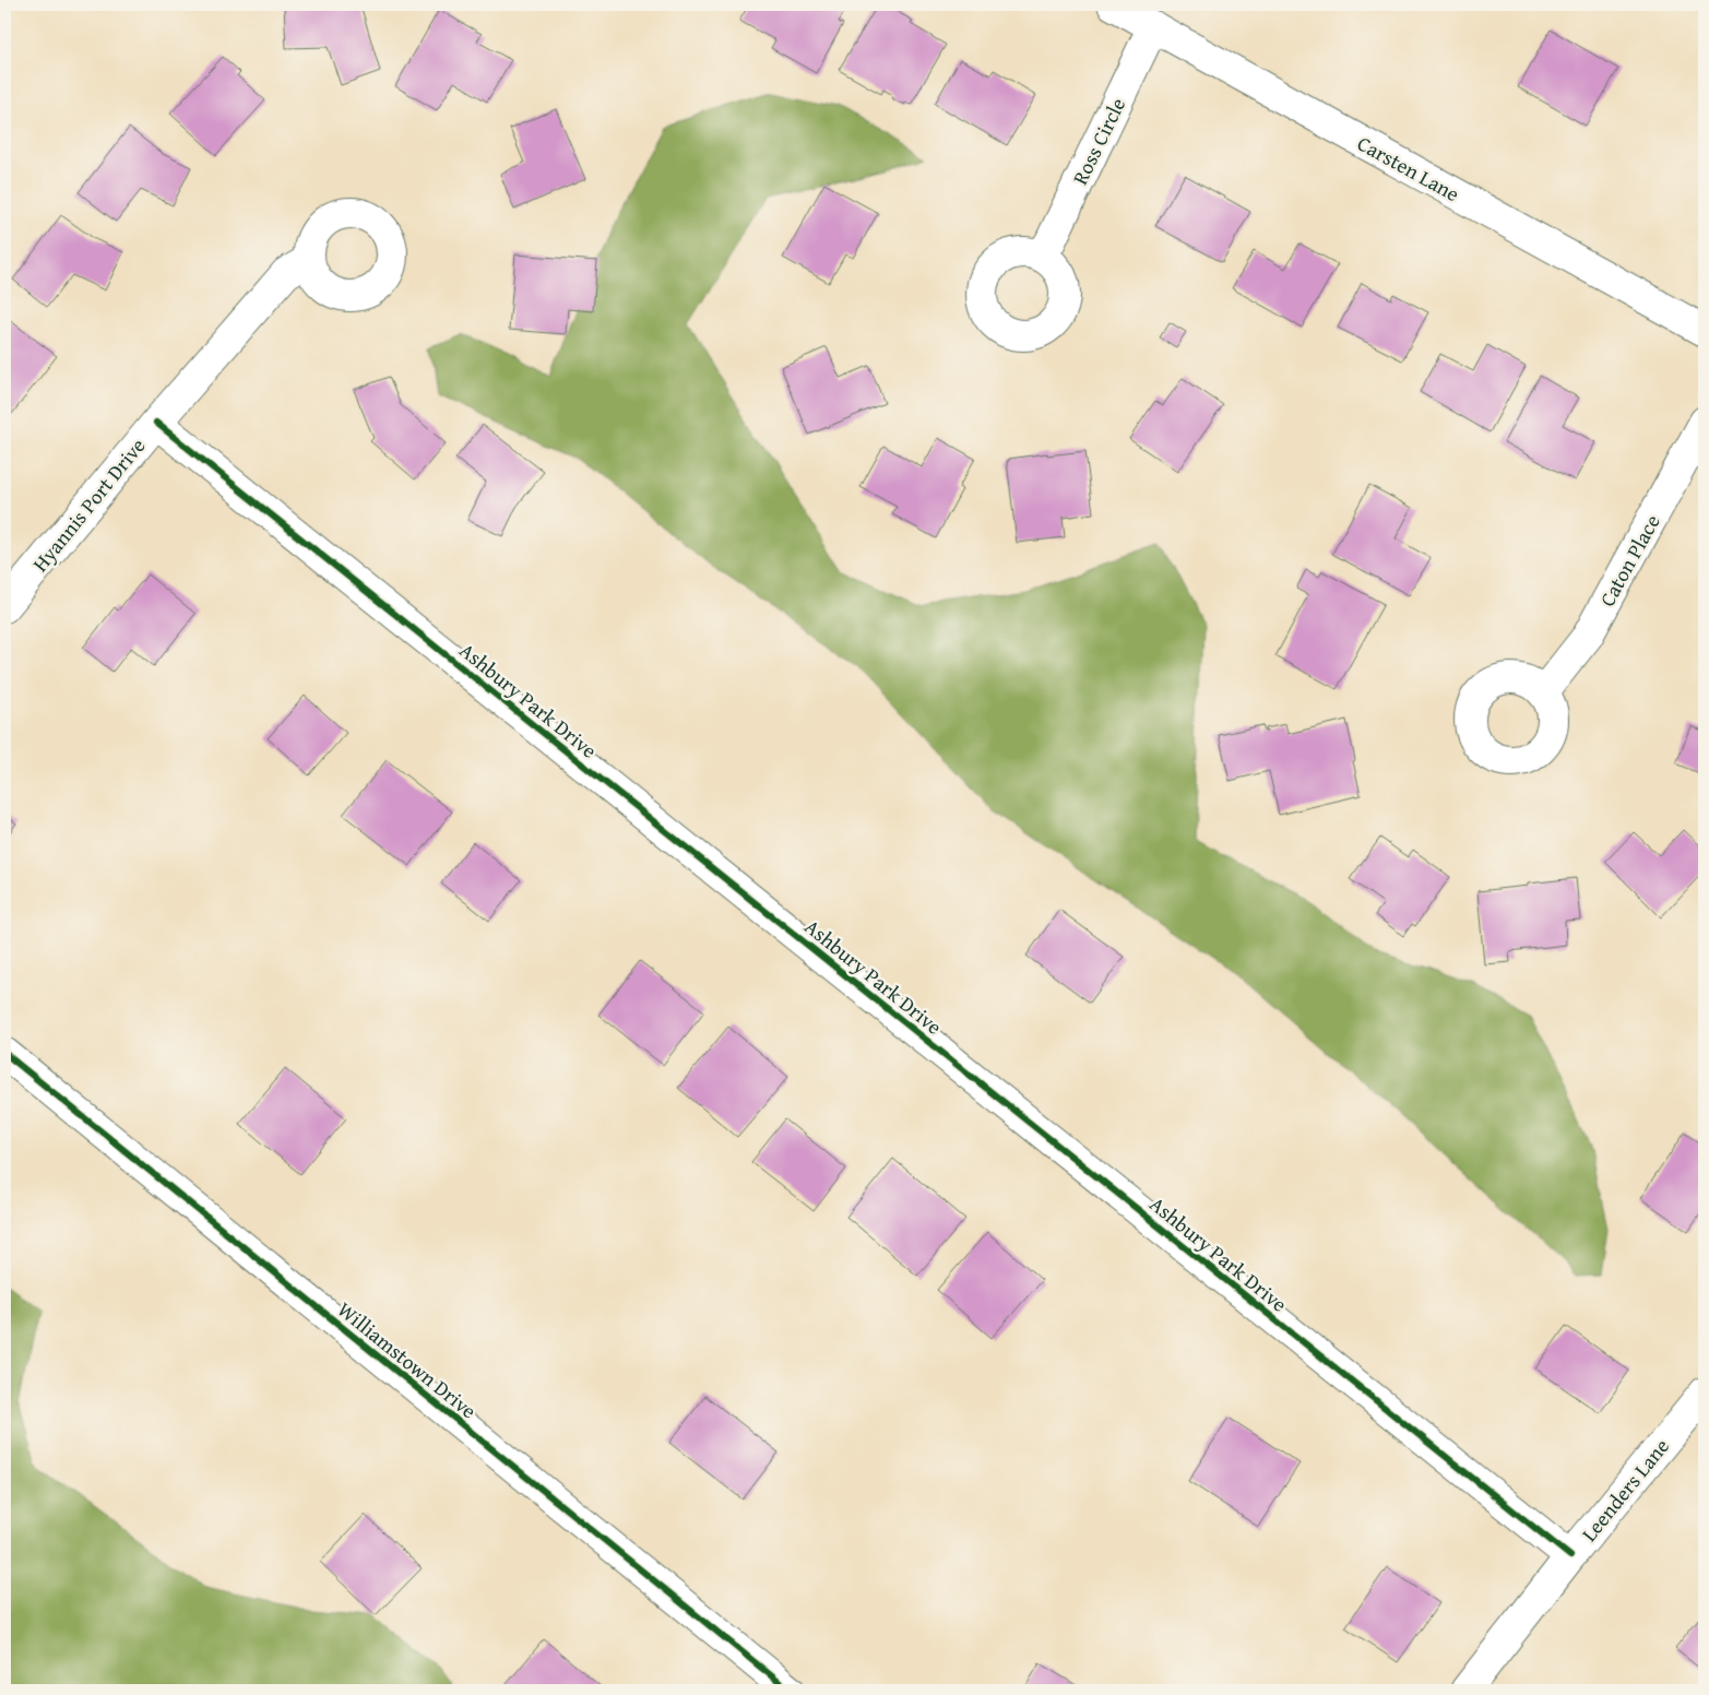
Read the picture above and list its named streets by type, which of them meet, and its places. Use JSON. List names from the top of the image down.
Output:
{
  "streets": {
    "street": [
      "Ross Circle",
      "Carsten Lane",
      "Hyannis Port Drive",
      "Caton Place",
      "Ashbury Park Drive",
      "Williamstown Drive",
      "Leenders Lane"
    ]
  },
  "crossings": [
    ["Ross Circle", "Carsten Lane"],
    ["Hyannis Port Drive", "Ashbury Park Drive"],
    ["Ashbury Park Drive", "Leenders Lane"]
  ]
}
